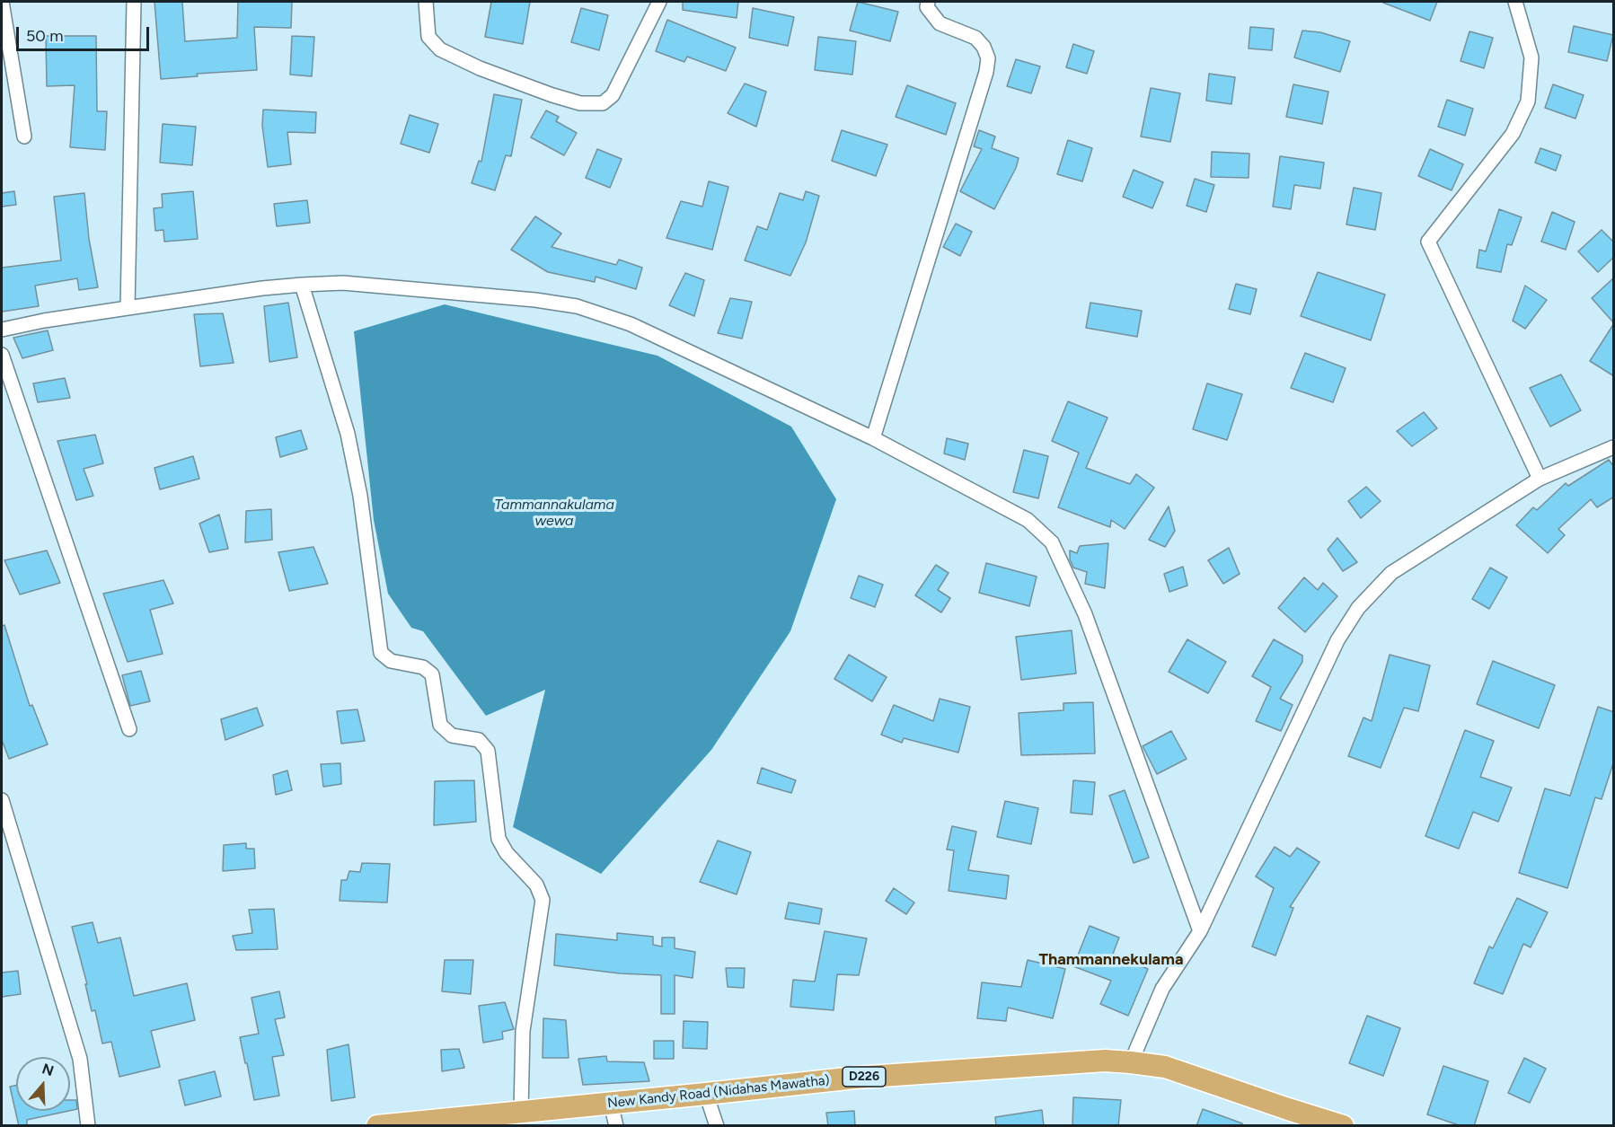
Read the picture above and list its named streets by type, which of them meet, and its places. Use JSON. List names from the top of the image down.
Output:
{
  "streets": {
    "main road": ["D226", "New Kandy Road (Nidahas Mawatha)"]
  },
  "districts": ["Thammannekulama"],
  "water": ["Tammannakulama wewa"],
  "scale_bar": "50 m",
  "north": "top"
}
